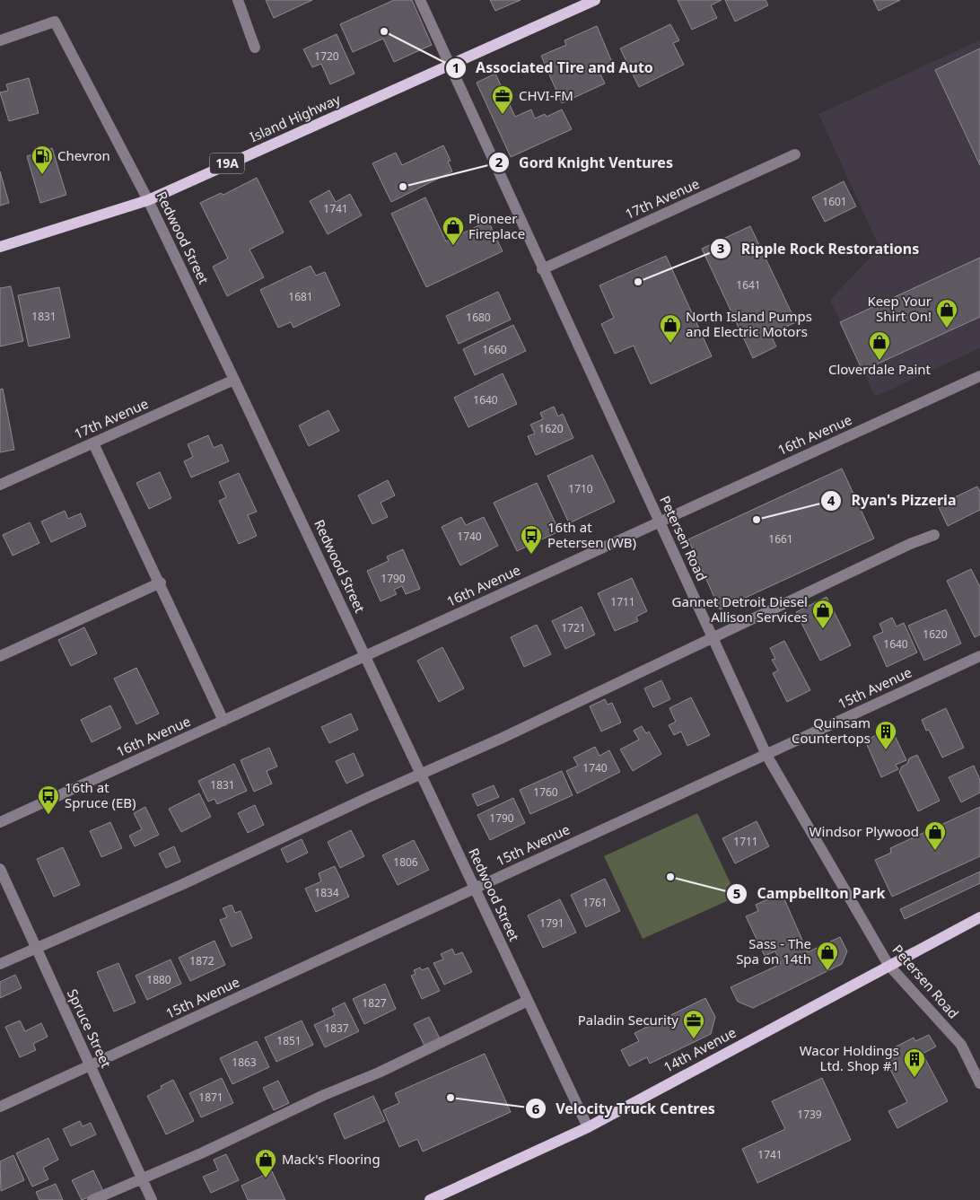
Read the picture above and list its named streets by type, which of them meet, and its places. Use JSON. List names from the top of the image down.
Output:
{
  "streets": {
    "main road": ["Island Highway", "19A", "14th Avenue"],
    "street": [
      "17th Avenue",
      "Redwood Street",
      "16th Avenue",
      "Petersen Road",
      "15th Avenue",
      "Spruce Street"
    ]
  },
  "crossings": [
    ["Island Highway", "Redwood Street"],
    ["Island Highway", "Petersen Road"],
    ["17th Avenue", "Redwood Street"],
    ["17th Avenue", "Petersen Road"],
    ["Redwood Street", "16th Avenue"],
    ["Redwood Street", "15th Avenue"],
    ["Redwood Street", "14th Avenue"],
    ["16th Avenue", "Petersen Road"],
    ["Petersen Road", "15th Avenue"],
    ["Petersen Road", "14th Avenue"],
    ["15th Avenue", "Spruce Street"]
  ],
  "places": {
    "other": [
      "Associated Tire and Auto",
      "Gord Knight Ventures",
      "Ripple Rock Restorations",
      "Ryan's Pizzeria",
      "Campbellton Park",
      "Velocity Truck Centres"
    ],
    "office": ["CHVI-FM", "Paladin Security"],
    "fuel station": ["Chevron"],
    "shop": [
      "Pioneer Fireplace",
      "Keep Your Shirt On!",
      "North Island Pumps and Electric Motors",
      "Cloverdale Paint",
      "Gannet Detroit Diesel Allison Services",
      "Windsor Plywood",
      "Sass - The Spa on 14th",
      "Mack's Flooring"
    ],
    "bus stop": ["16th at Petersen (WB)", "16th at Spruce (EB)"],
    "building": ["Quinsam Countertops", "Wacor Holdings Ltd. Shop #1"]
  },
  "house_numbers": [
    "1720",
    "1601",
    "1741",
    "1641",
    "1681",
    "1831",
    "1680",
    "1660",
    "1640",
    "1620",
    "1710",
    "1740",
    "1661",
    "1790",
    "1711",
    "1721",
    "1620",
    "1640",
    "1740",
    "1831",
    "1760",
    "1790",
    "1711",
    "1806",
    "1834",
    "1761",
    "1791",
    "1872",
    "1880",
    "1827",
    "1837",
    "1851",
    "1863",
    "1871",
    "1739",
    "1741"
  ]
}
